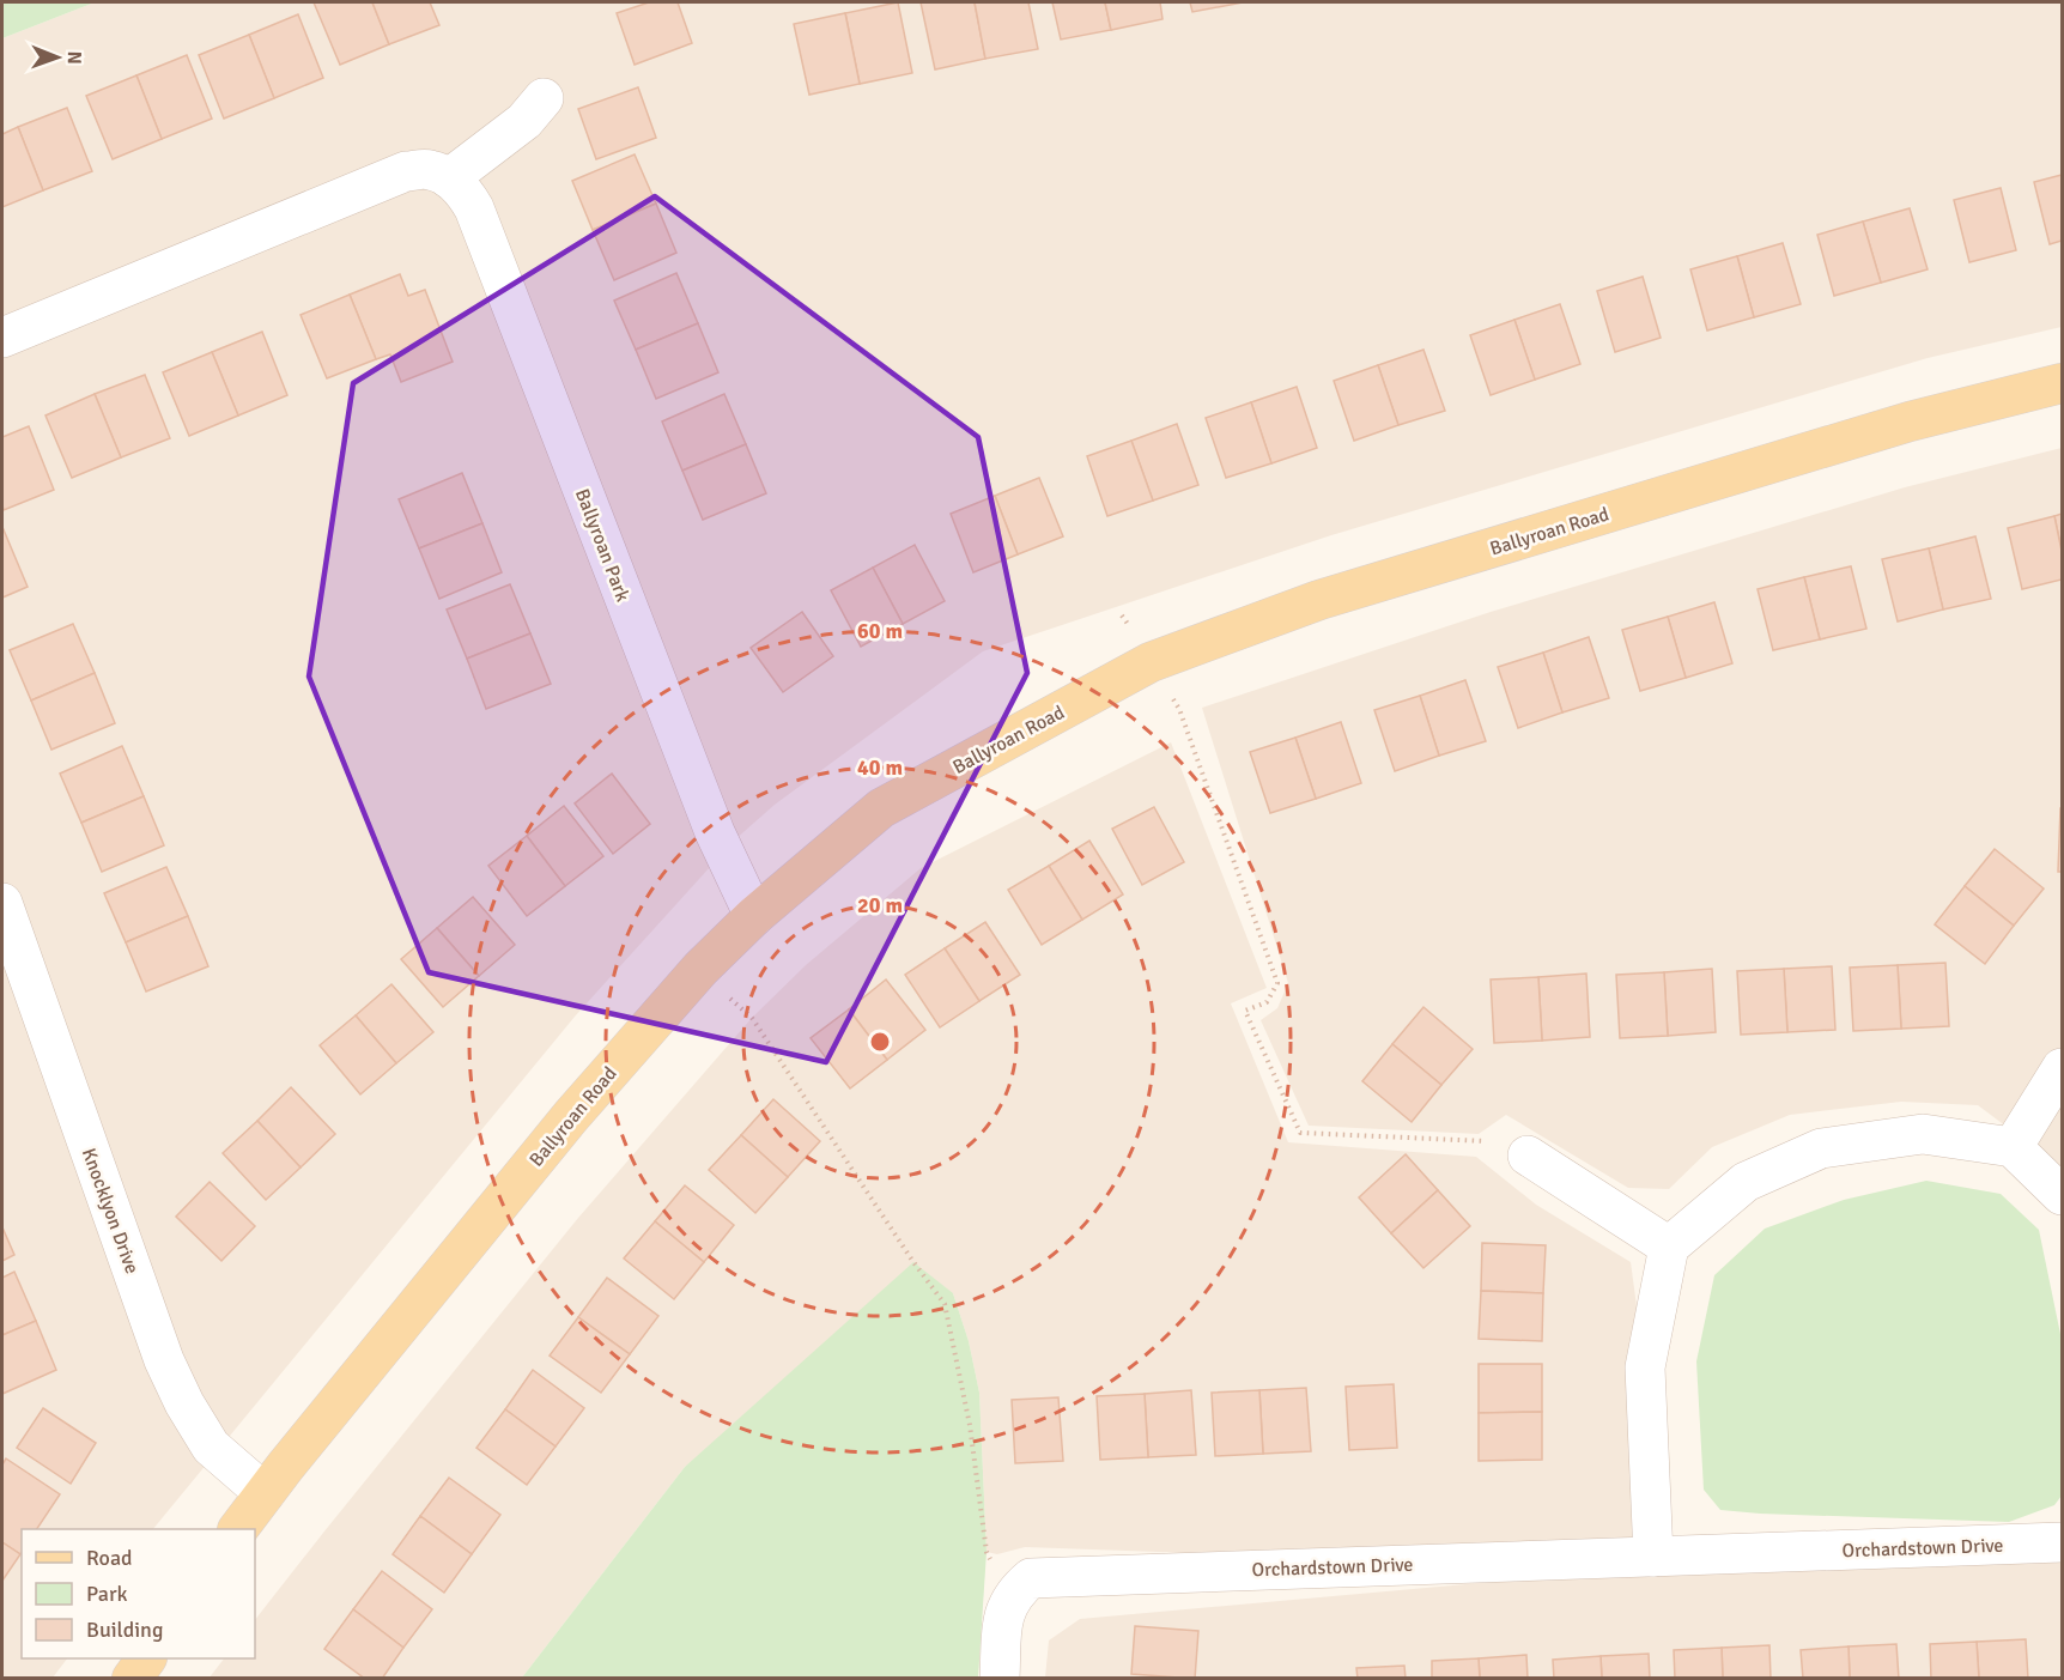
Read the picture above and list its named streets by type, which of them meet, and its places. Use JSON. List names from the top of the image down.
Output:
{
  "streets": {
    "main road": ["Ballyroan Road"],
    "street": ["Ballyroan Park", "Knocklyon Drive", "Orchardstown Drive"]
  },
  "crossings": [
    ["Ballyroan Road", "Ballyroan Park"],
    ["Ballyroan Road", "Knocklyon Drive"]
  ],
  "legend": ["Road", "Park", "Building"],
  "north": "right",
  "rings": ["60 m", "40 m", "20 m"]
}
